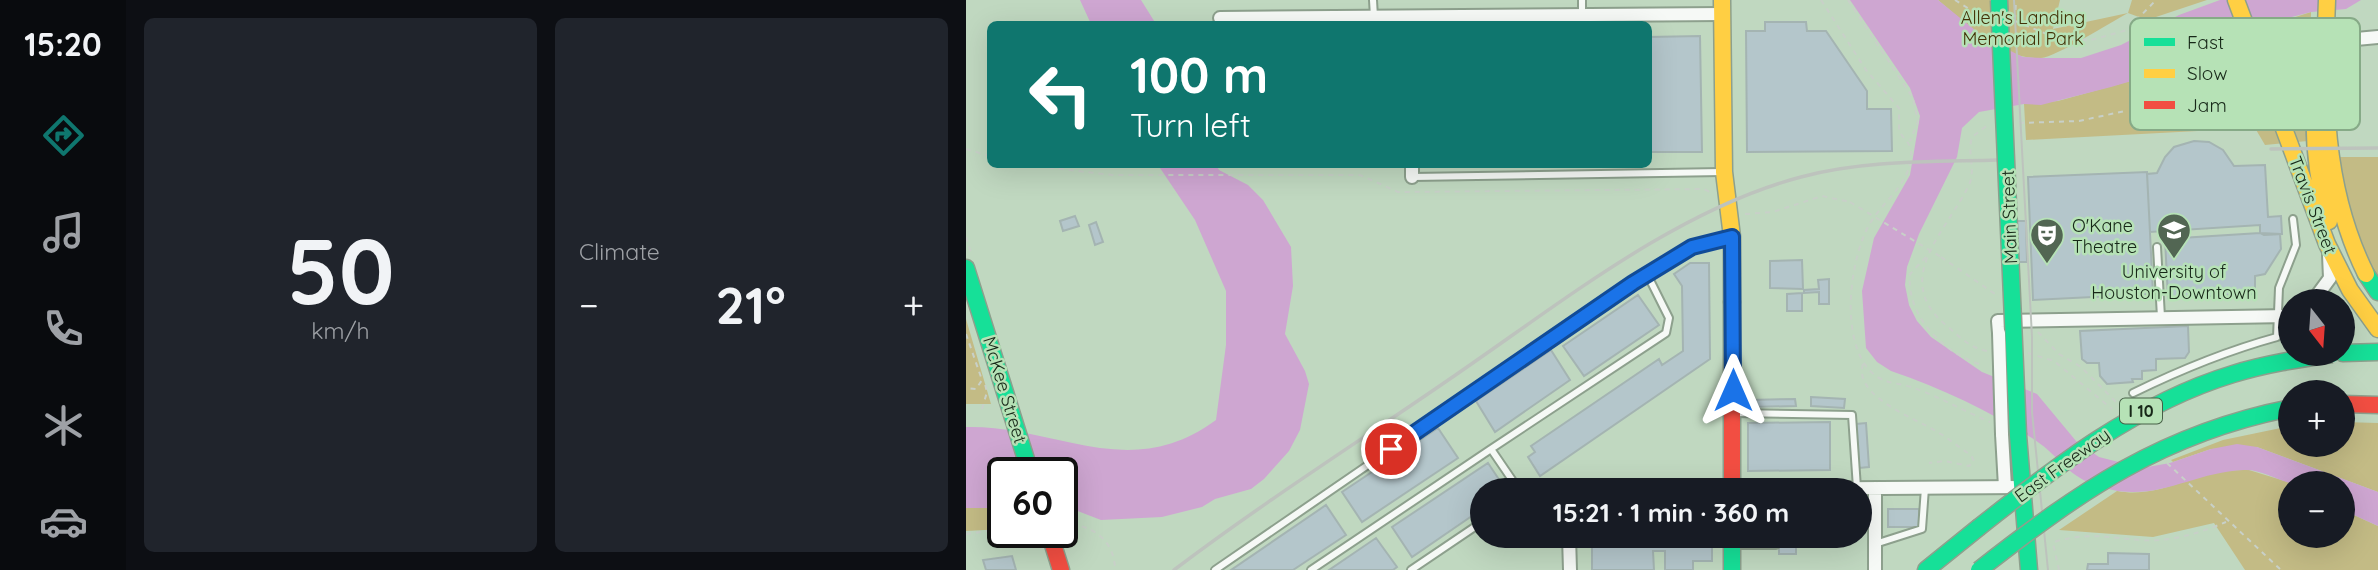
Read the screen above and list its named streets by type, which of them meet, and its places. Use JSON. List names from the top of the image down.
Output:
{
  "streets": {
    "main road": [
      "Travis Street",
      "Main Street",
      "McKee Street",
      "I 10",
      "East Freeway"
    ]
  },
  "parks": ["Allen's Landing Memorial Park"],
  "places": {
    "school or university": ["University of Houston-Downtown"],
    "theatre": ["O'Kane Theatre"]
  },
  "legend": ["Fast", "Slow", "Jam"],
  "north": "bottom",
  "page": {
    "tabs": "15:20",
    "tile": [
      ["50", "km/h"],
      "Climate"
    ],
    "turn": ["100 m", "Turn left"],
    "heat": ["−", "21°", "+"],
    "map_buttons": ["+", "−"],
    "limit": "60",
    "trip": "15:21 · 1 min · 360 m"
  }
}
